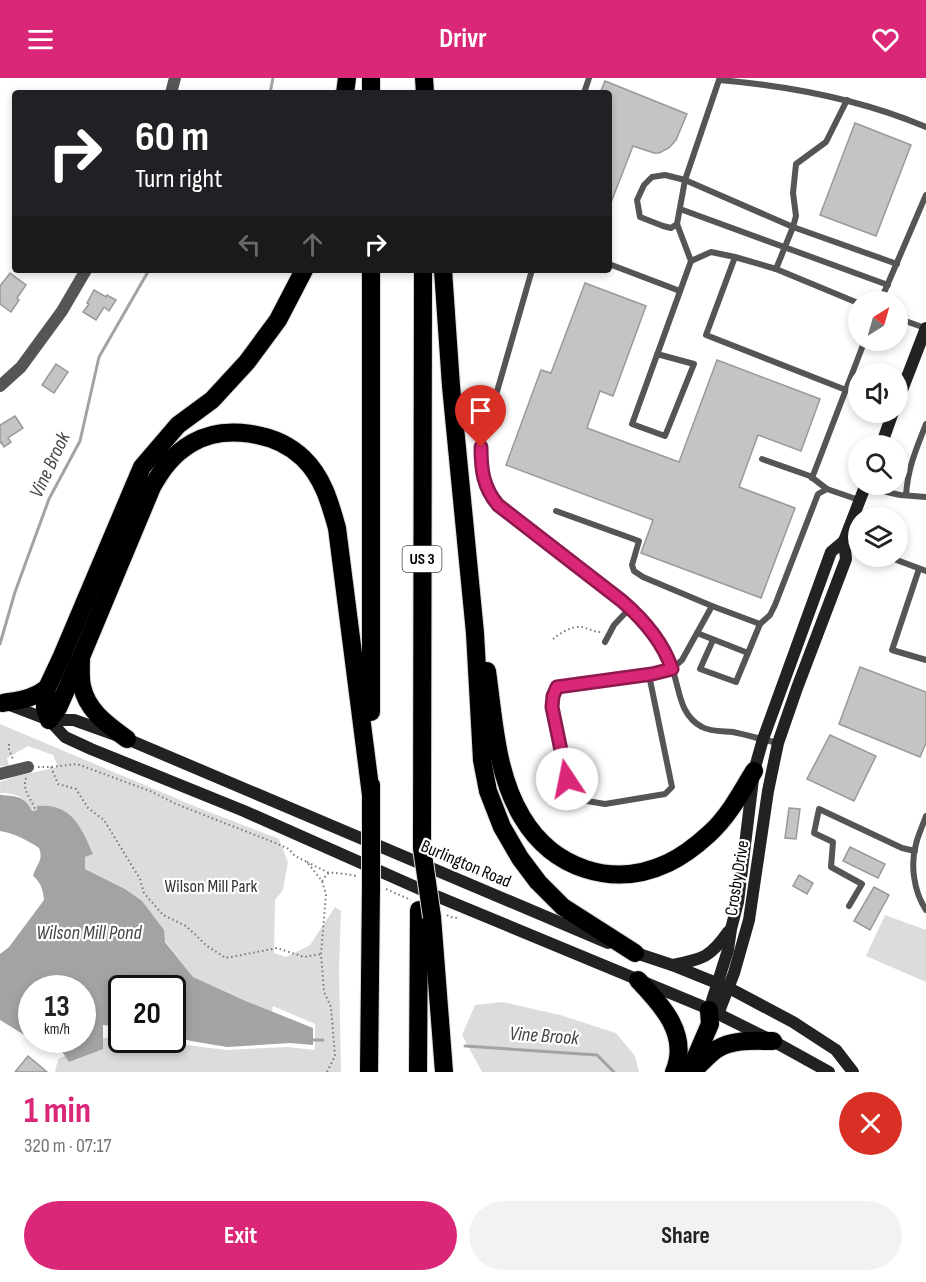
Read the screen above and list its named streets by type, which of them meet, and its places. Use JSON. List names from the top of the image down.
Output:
{
  "streets": {
    "highway": ["US 3"],
    "main road": ["Burlington Road", "Crosby Drive"]
  },
  "crossings": [
    ["Burlington Road", "Crosby Drive"]
  ],
  "water": ["Vine Brook", "Wilson Mill Pond"],
  "parks": ["Wilson Mill Park"],
  "north": "top right",
  "page": {
    "header": "Drivr",
    "turn": ["60 m", "Turn right"],
    "speed": "13 km/h",
    "limit": "20",
    "heading": ["1 min", "320 m · 07:17"],
    "buttons": ["Exit", "Share"]
  }
}
